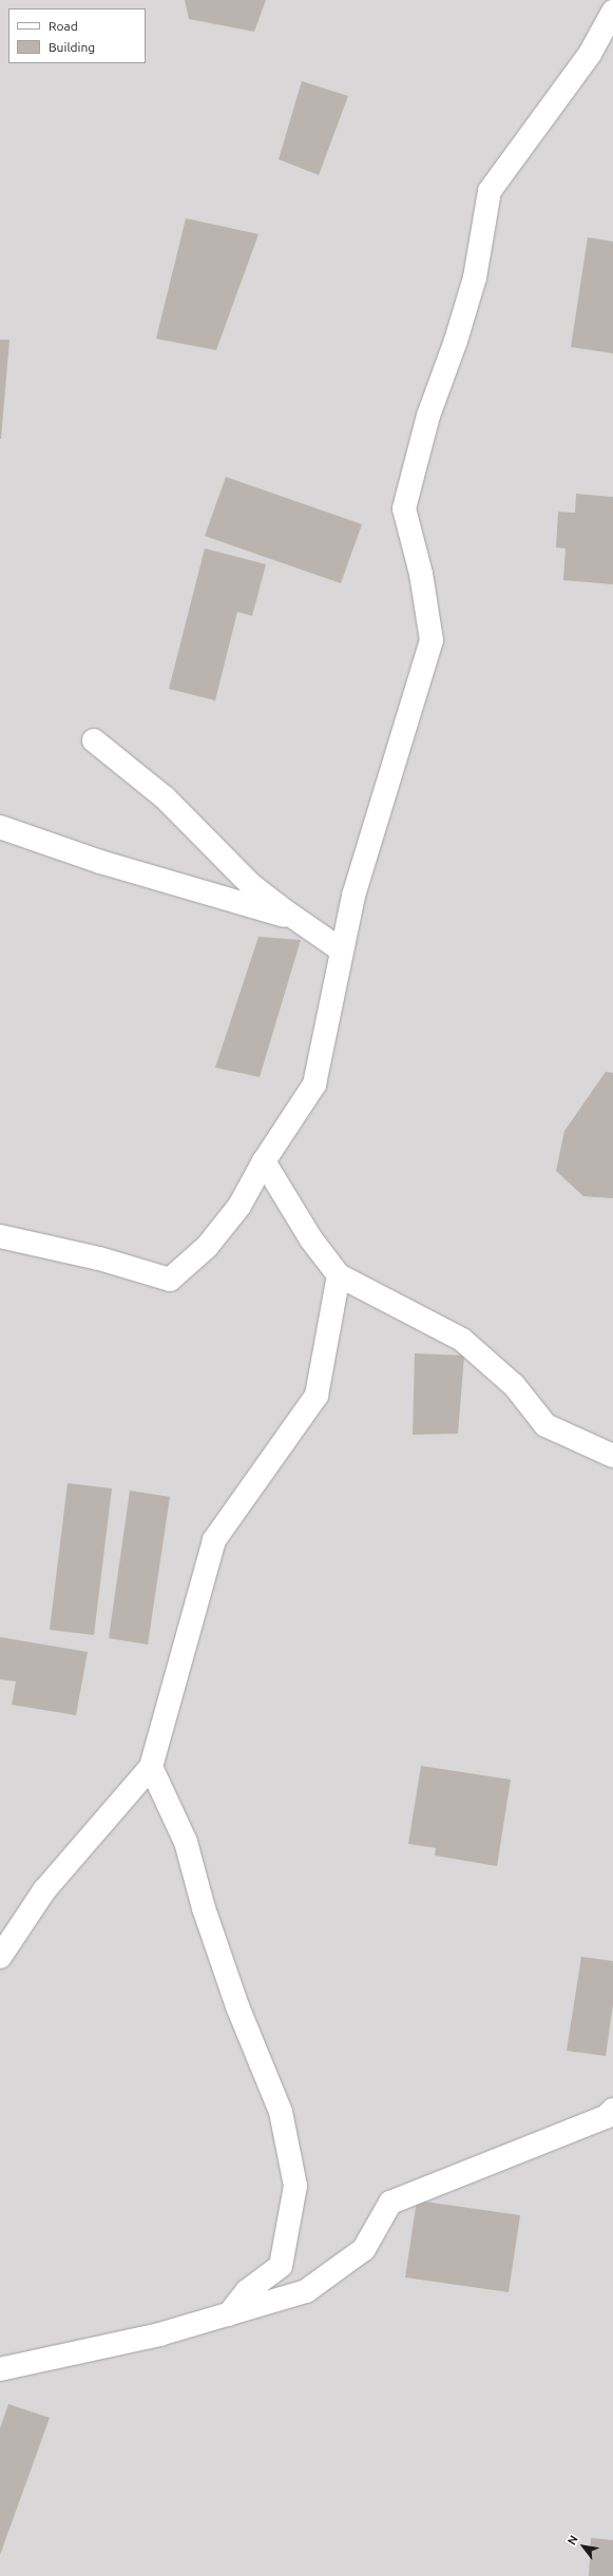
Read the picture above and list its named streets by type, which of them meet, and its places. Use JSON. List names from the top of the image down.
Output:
{
  "legend": ["Road", "Building"],
  "north": "top left"
}
